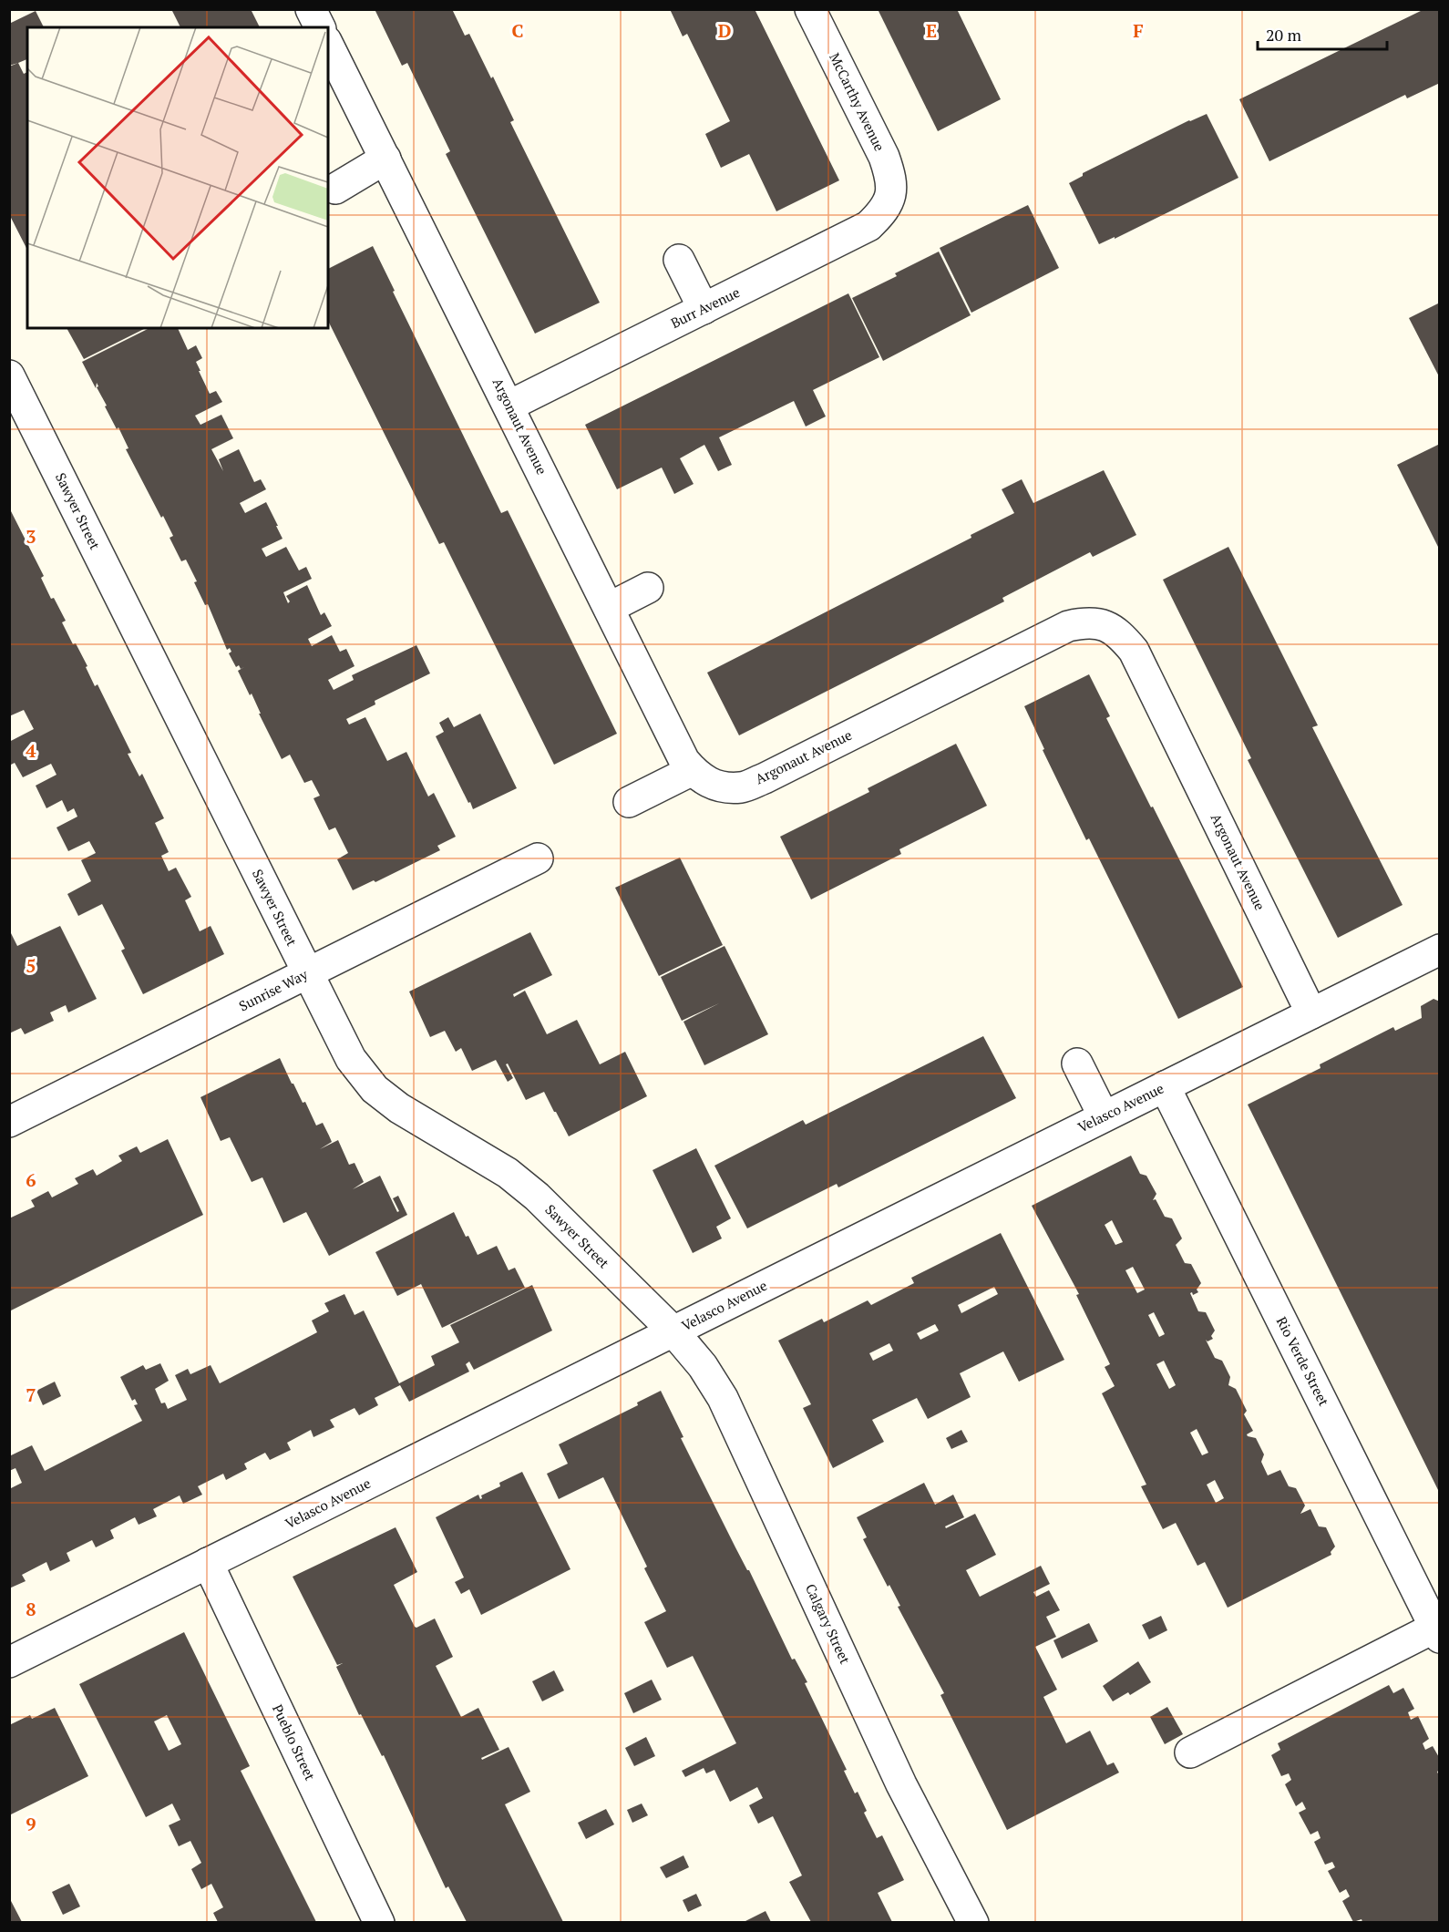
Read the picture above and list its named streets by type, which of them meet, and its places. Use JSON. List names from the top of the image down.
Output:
{
  "streets": {
    "street": [
      "McCarthy Avenue",
      "Burr Avenue",
      "Argonaut Avenue",
      "Sawyer Street",
      "Sunrise Way",
      "Velasco Avenue",
      "Rio Verde Street",
      "Calgary Street",
      "Pueblo Street"
    ]
  },
  "crossings": [
    ["McCarthy Avenue", "Burr Avenue"],
    ["Burr Avenue", "Argonaut Avenue"],
    ["Argonaut Avenue", "Velasco Avenue"],
    ["Sawyer Street", "Sunrise Way"],
    ["Sawyer Street", "Velasco Avenue"],
    ["Sawyer Street", "Calgary Street"],
    ["Velasco Avenue", "Rio Verde Street"],
    ["Velasco Avenue", "Calgary Street"],
    ["Velasco Avenue", "Pueblo Street"]
  ],
  "scale_bar": "20 m",
  "grid": {
    "columns": [
      "C",
      "D",
      "E",
      "F"
    ],
    "rows": [
      "3",
      "4",
      "5",
      "6",
      "7",
      "8",
      "9"
    ]
  }
}
